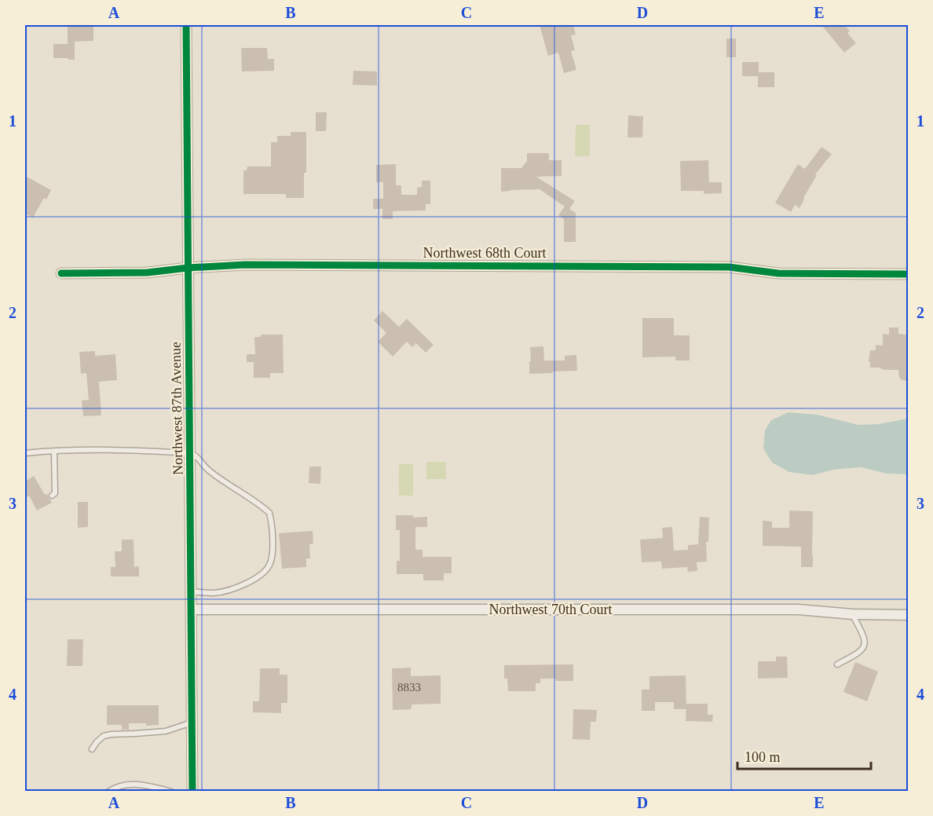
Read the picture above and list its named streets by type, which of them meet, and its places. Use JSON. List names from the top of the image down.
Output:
{
  "streets": {
    "street": ["Northwest 68th Court", "Northwest 87th Avenue", "Northwest 70th Court"]
  },
  "crossings": [
    ["Northwest 68th Court", "Northwest 87th Avenue"],
    ["Northwest 87th Avenue", "Northwest 70th Court"]
  ],
  "house_numbers": ["8833"],
  "scale_bar": "100 m",
  "grid": {
    "columns": [
      "A",
      "B",
      "C",
      "D",
      "E"
    ],
    "rows": [
      "1",
      "2",
      "3",
      "4"
    ]
  }
}
